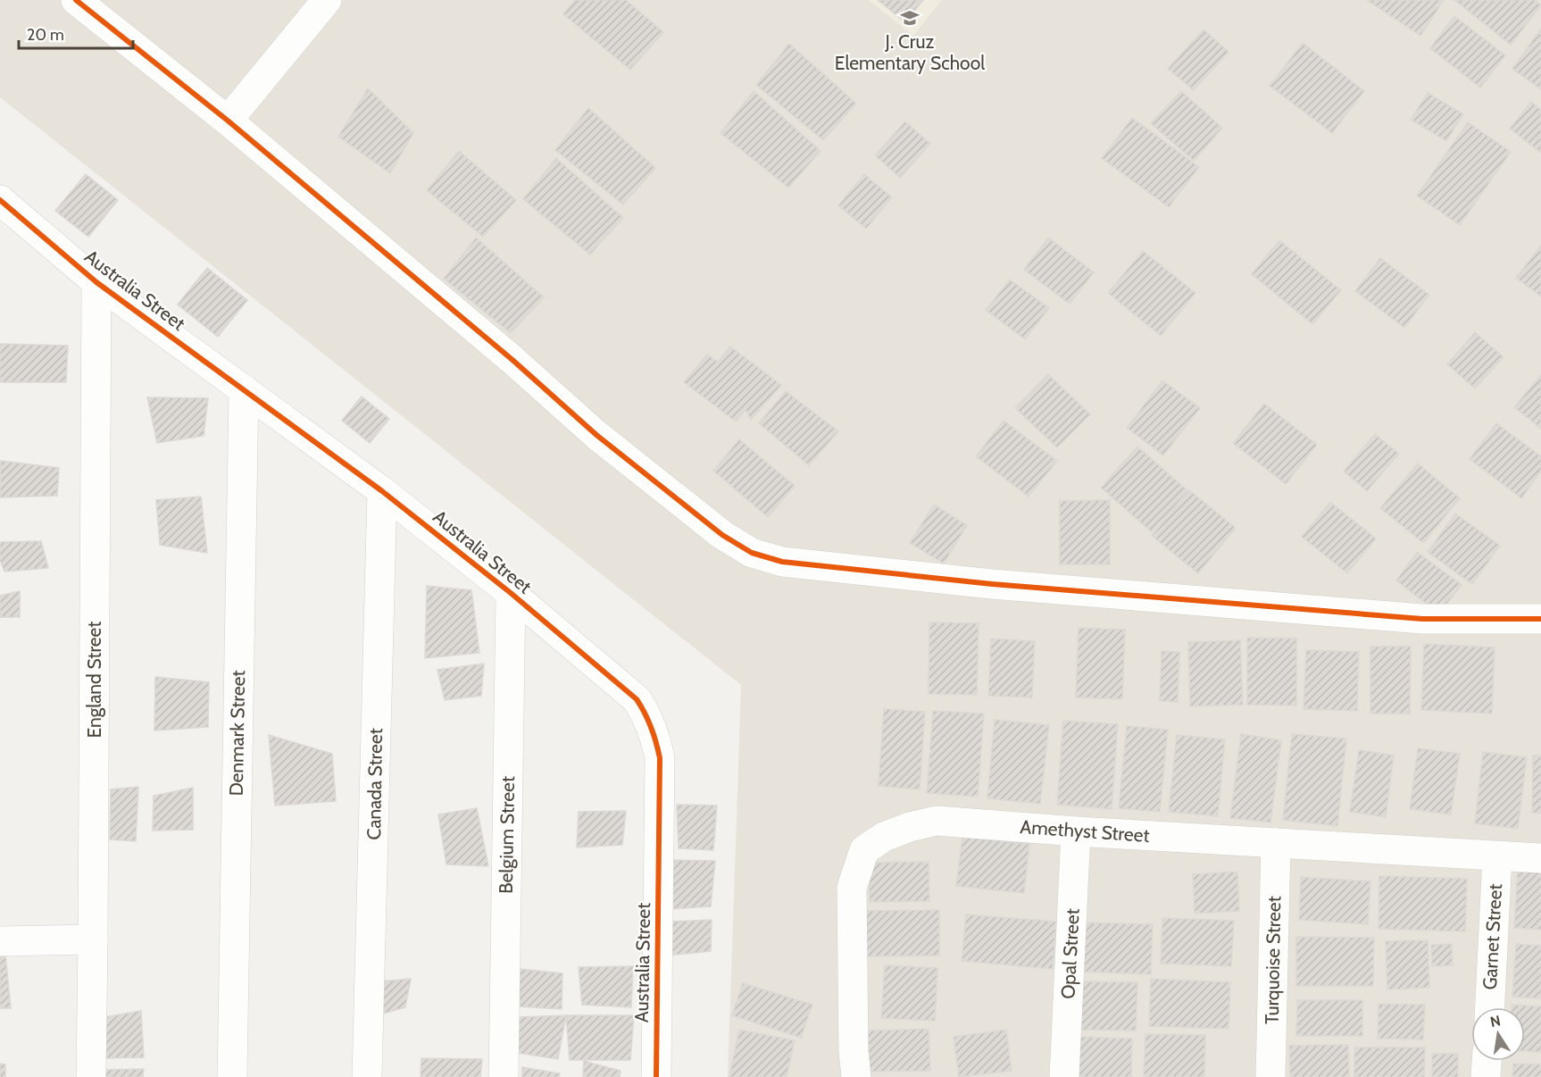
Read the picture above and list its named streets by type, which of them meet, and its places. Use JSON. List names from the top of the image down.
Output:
{
  "streets": {
    "street": [
      "Australia Street",
      "England Street",
      "Denmark Street",
      "Canada Street",
      "Amethyst Street",
      "Belgium Street",
      "Garnet Street",
      "Opal Street",
      "Turquoise Street"
    ]
  },
  "crossings": [
    ["Australia Street", "England Street"],
    ["Australia Street", "Denmark Street"],
    ["Australia Street", "Canada Street"],
    ["Australia Street", "Belgium Street"],
    ["Amethyst Street", "Garnet Street"],
    ["Amethyst Street", "Opal Street"],
    ["Amethyst Street", "Turquoise Street"]
  ],
  "places": {
    "school or university": ["J. Cruz Elementary School"]
  },
  "scale_bar": "20 m",
  "north": "top"
}
